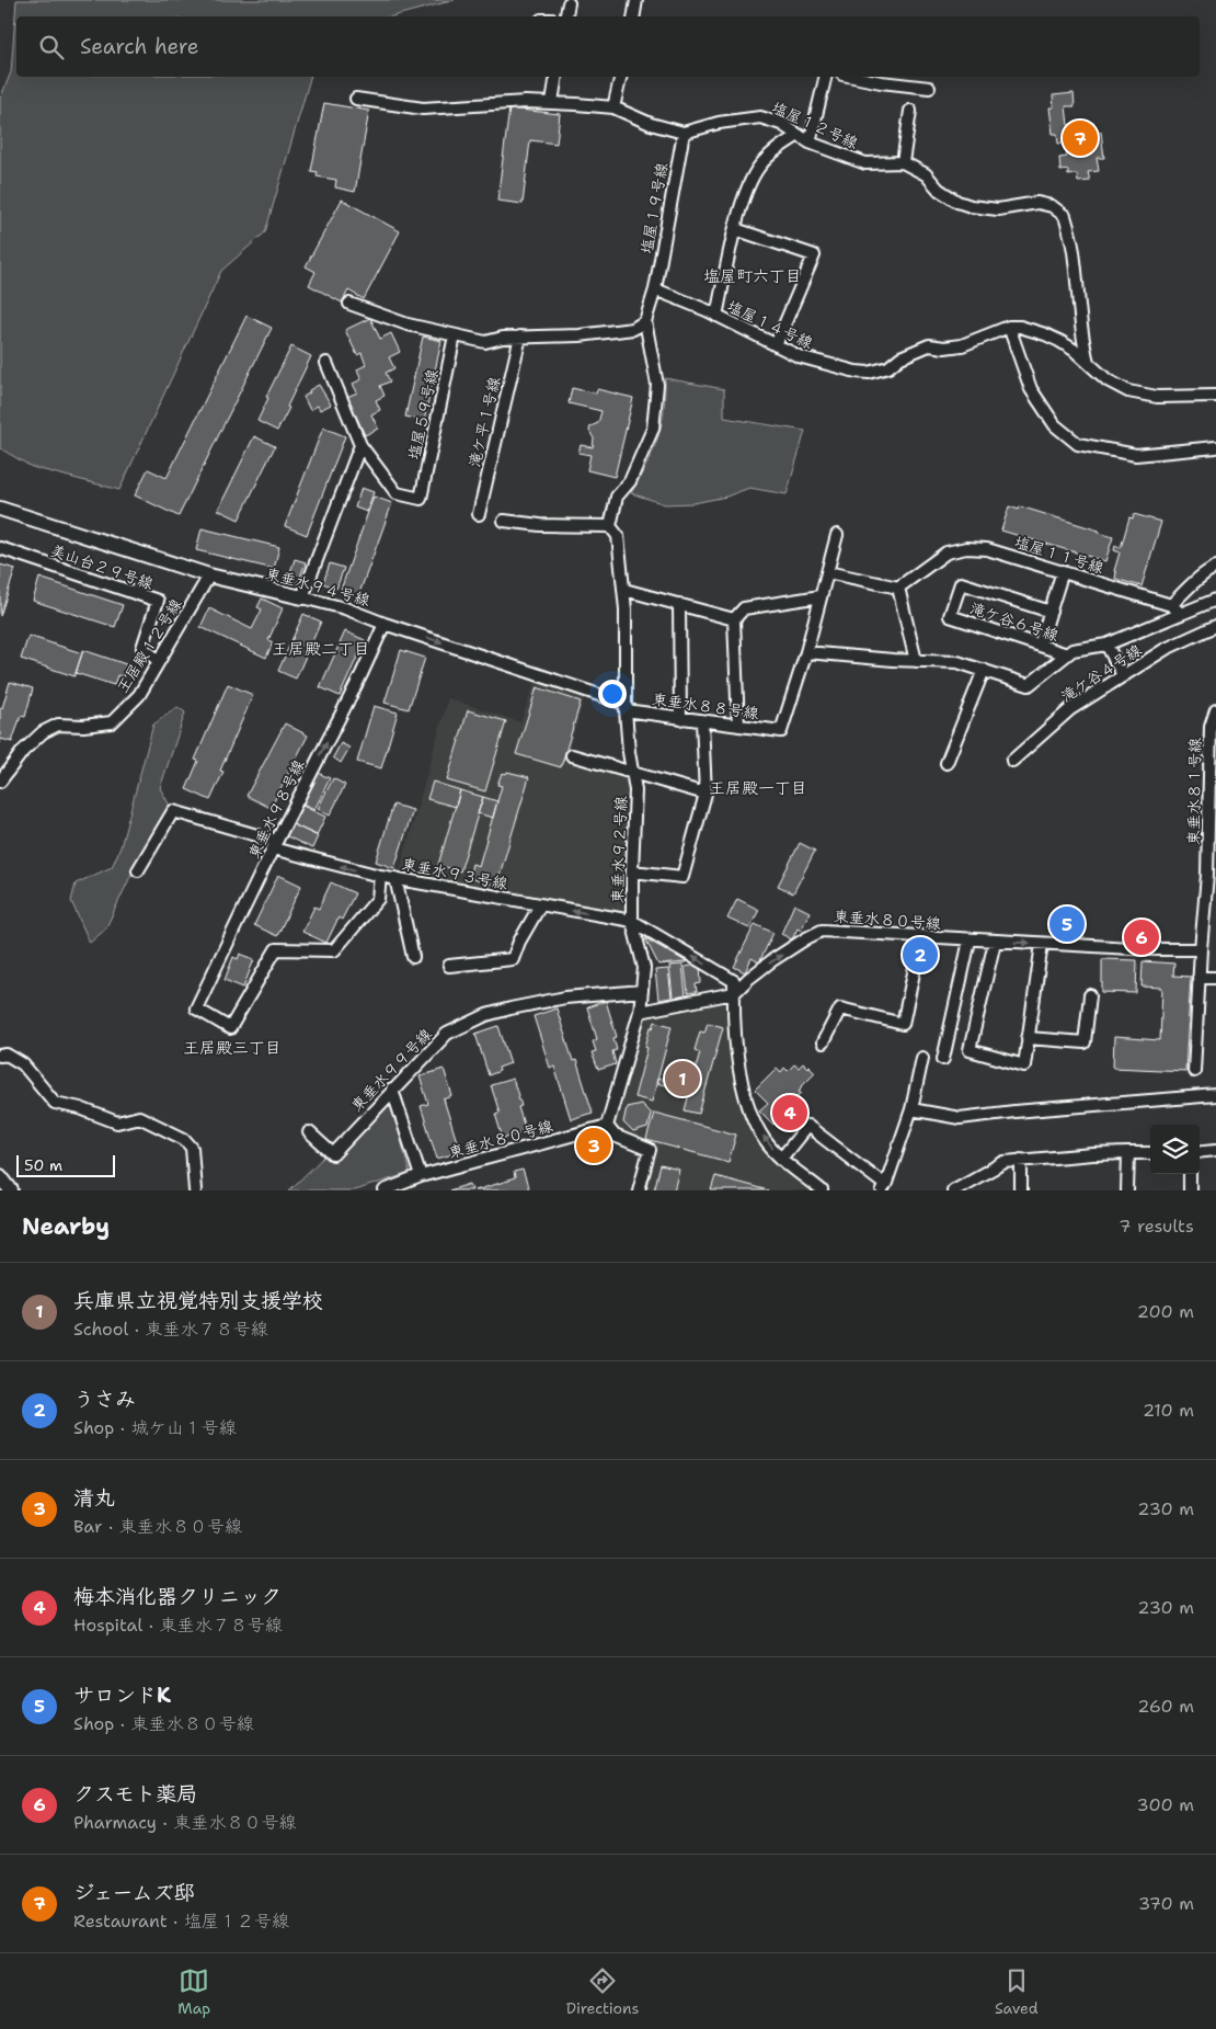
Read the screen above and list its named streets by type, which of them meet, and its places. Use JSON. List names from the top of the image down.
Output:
{
  "streets": {
    "street": [
      "塩屋１２号線",
      "塩屋１９号線",
      "塩屋１４号線",
      "塩屋５９号線",
      "滝ケ平１号線",
      "塩屋１１号線",
      "美山台２９号線",
      "東垂水９４号線",
      "滝ケ谷６号線",
      "王居殿１２号線",
      "滝ケ谷４号線",
      "東垂水８８号線",
      "東垂水８１号線",
      "東垂水９８号線",
      "東垂水９２号線",
      "東垂水９３号線",
      "東垂水８０号線",
      "東垂水９９号線"
    ]
  },
  "crossings": [
    ["塩屋１２号線", "塩屋１９号線"],
    ["塩屋１９号線", "塩屋１４号線"],
    ["美山台２９号線", "王居殿１２号線"],
    ["東垂水９４号線", "王居殿１２号線"],
    ["東垂水９４号線", "東垂水８８号線"],
    ["東垂水９４号線", "東垂水９８号線"],
    ["東垂水９４号線", "東垂水９２号線"],
    ["東垂水８８号線", "東垂水９２号線"],
    ["東垂水９８号線", "東垂水９３号線"],
    ["東垂水９２号線", "東垂水９３号線"],
    ["東垂水９２号線", "東垂水９９号線"]
  ],
  "one_way": ["東垂水９４号線", "東垂水９３号線"],
  "districts": [
    "塩屋町六丁目",
    "王居殿二丁目",
    "王居殿一丁目",
    "王居殿三丁目"
  ],
  "scale_bar": "50 m",
  "page": {
    "search": "Search here",
    "pins": [
      "7",
      "5",
      "6",
      "2",
      "1",
      "4",
      "3"
    ],
    "scale": "50 m",
    "heading": ["Nearby", "7 results"],
    "list": [
      {
        "mark": "1",
        "name": "兵庫県立視覚特別支援学校",
        "note": "School · 東垂水７８号線",
        "value": "200 m"
      },
      {
        "mark": "2",
        "name": "うさみ",
        "note": "Shop · 城ケ山１号線",
        "value": "210 m"
      },
      {
        "mark": "3",
        "name": "清丸",
        "note": "Bar · 東垂水８０号線",
        "value": "230 m"
      },
      {
        "mark": "4",
        "name": "梅本消化器クリニック",
        "note": "Hospital · 東垂水７８号線",
        "value": "230 m"
      },
      {
        "mark": "5",
        "name": "サロンドK",
        "note": "Shop · 東垂水８０号線",
        "value": "260 m"
      },
      {
        "mark": "6",
        "name": "クスモト薬局",
        "note": "Pharmacy · 東垂水８０号線",
        "value": "300 m"
      },
      {
        "mark": "7",
        "name": "ジェームズ邸",
        "note": "Restaurant · 塩屋１２号線",
        "value": "370 m"
      }
    ],
    "nav": ["Map", "Directions", "Saved"]
  }
}
